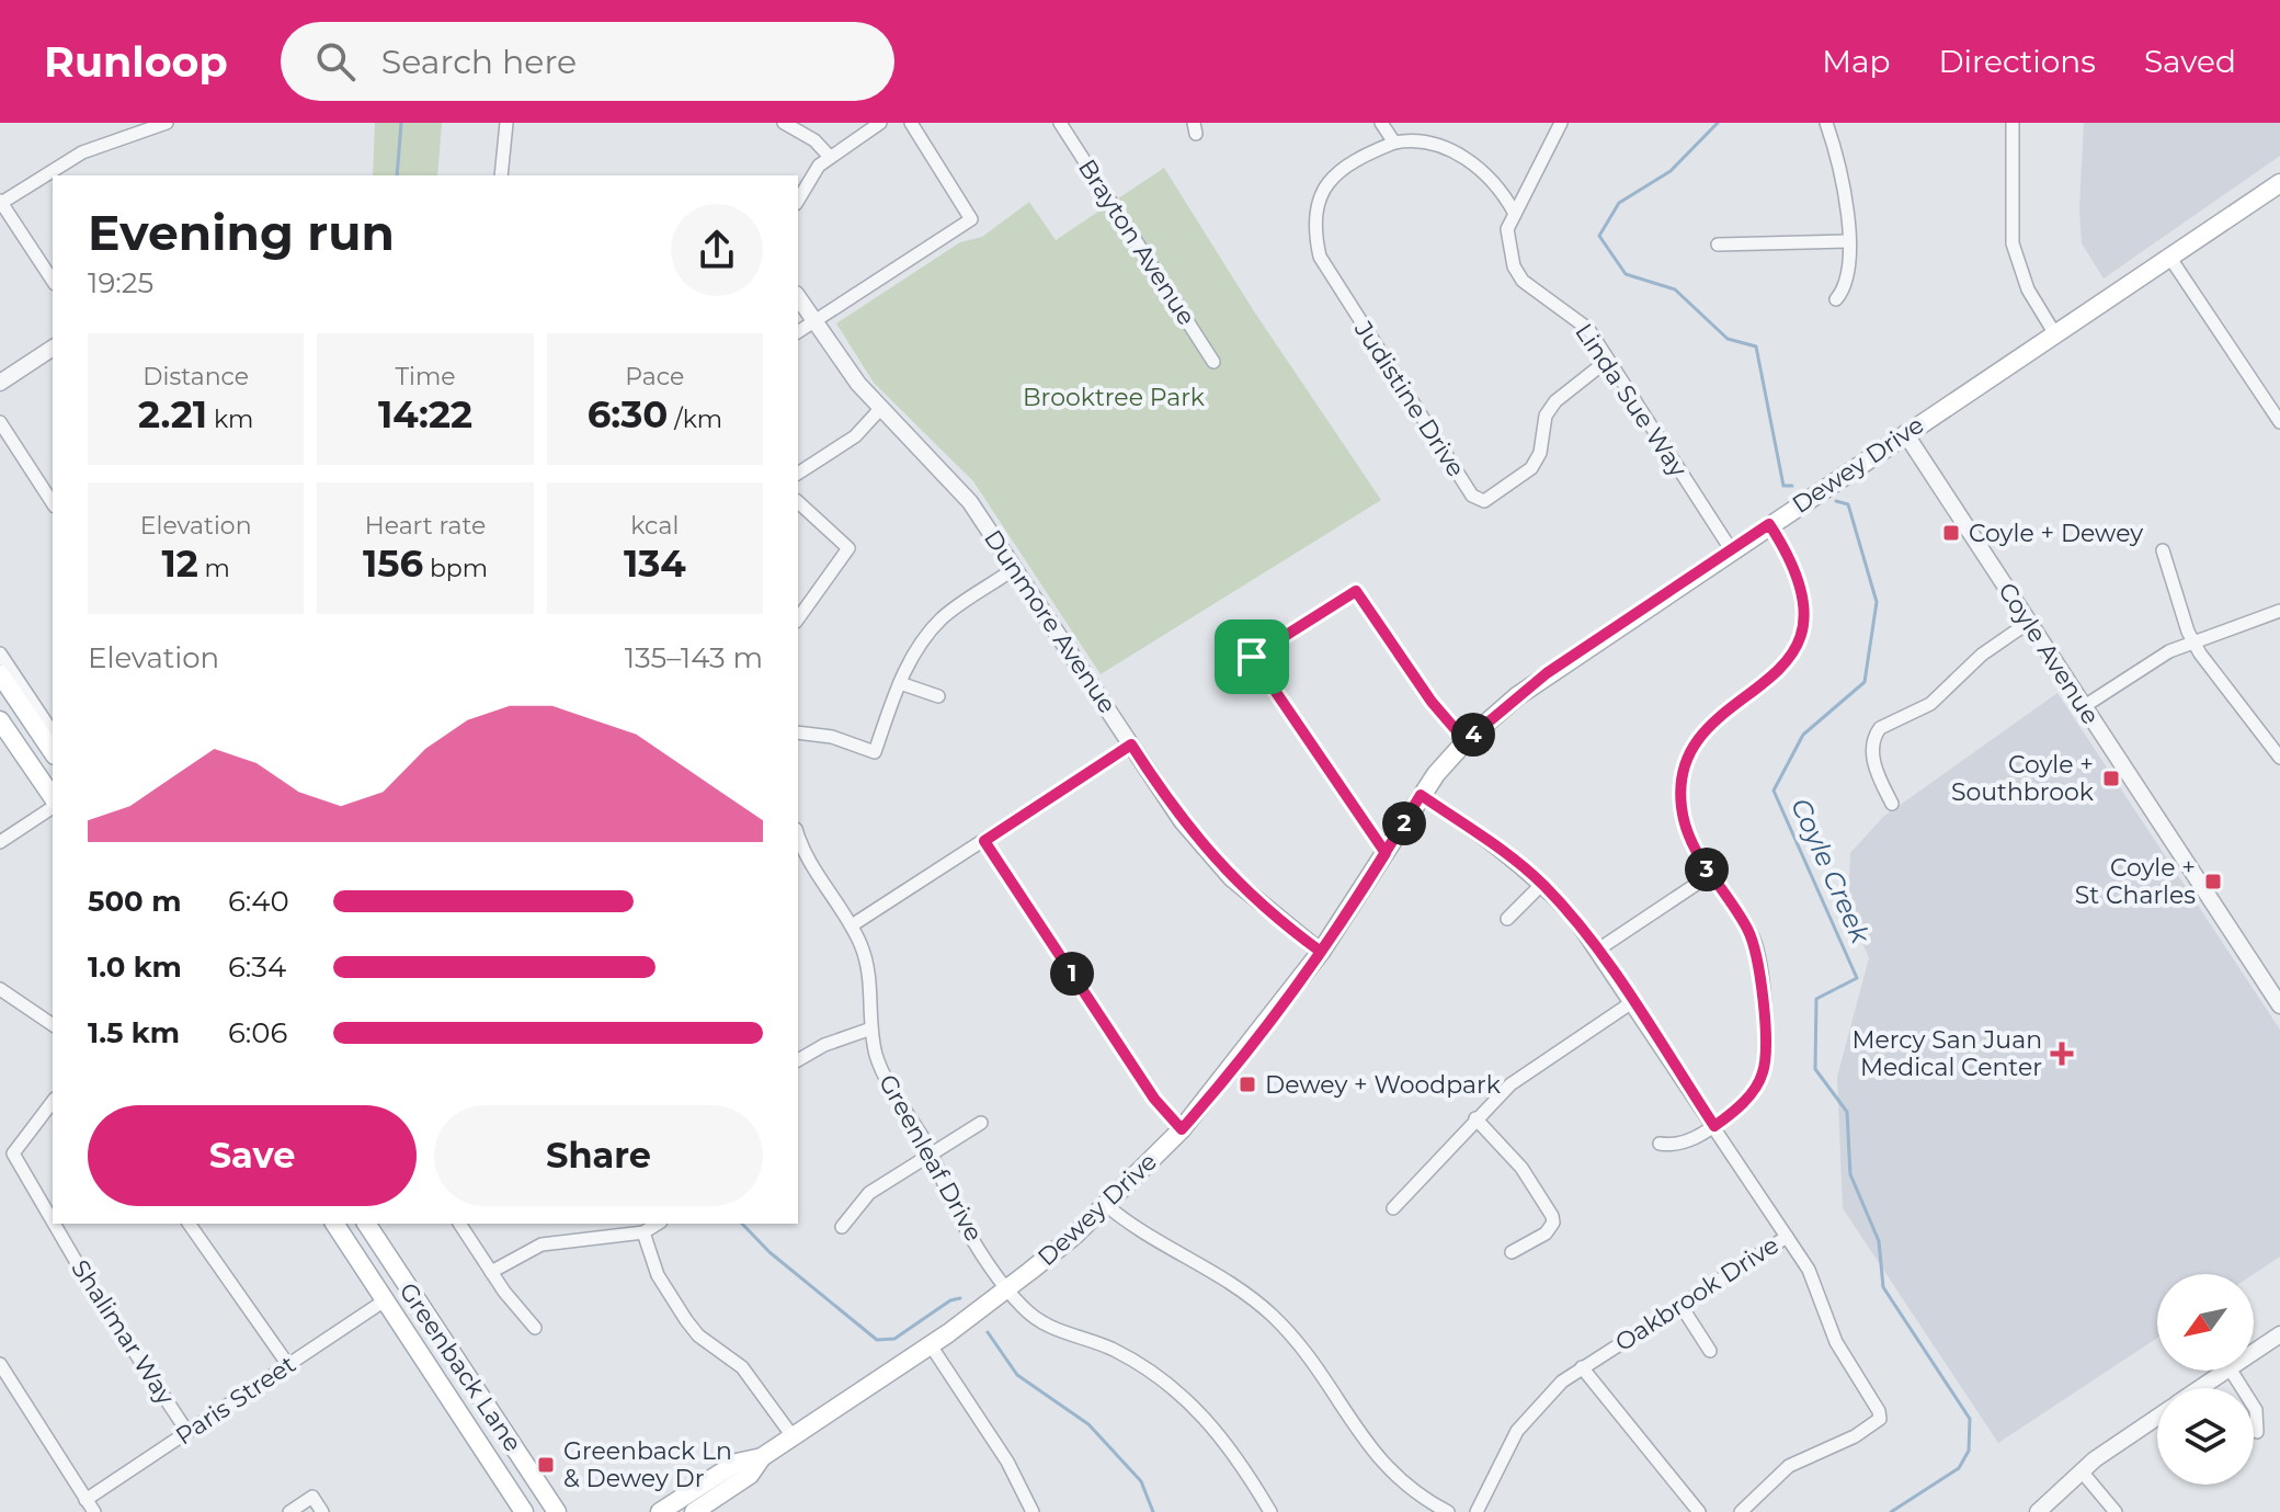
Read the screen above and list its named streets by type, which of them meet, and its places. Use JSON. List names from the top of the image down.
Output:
{
  "streets": {
    "main road": ["Dewey Drive", "Greenback Lane"],
    "street": [
      "Brayton Avenue",
      "Judistine Drive",
      "Linda Sue Way",
      "Dunmore Avenue",
      "Coyle Avenue",
      "Greenleaf Drive",
      "Oakbrook Drive",
      "Shalimar Way",
      "Paris Street"
    ]
  },
  "crossings": [
    ["Judistine Drive", "Linda Sue Way"],
    ["Linda Sue Way", "Dewey Drive"],
    ["Dewey Drive", "Dunmore Avenue"],
    ["Dewey Drive", "Coyle Avenue"],
    ["Dewey Drive", "Greenleaf Drive"],
    ["Dewey Drive", "Oakbrook Drive"],
    ["Shalimar Way", "Paris Street"],
    ["Greenback Lane", "Paris Street"]
  ],
  "water": ["Coyle Creek"],
  "parks": ["Brooktree Park"],
  "places": {
    "transit": [
      "Coyle + Dewey",
      "Coyle + Southbrook",
      "Coyle + St Charles",
      "Dewey + Woodpark",
      "Greenback Ln & Dewey Dr"
    ],
    "health": ["Mercy San Juan Medical Center"]
  },
  "north": "bottom left",
  "page": {
    "header": "Runloop",
    "search": "Search here",
    "nav": ["Map", "Directions", "Saved"],
    "heading": ["Evening run", "19:25"],
    "stats": [
      ["Distance", "2.21 km"],
      ["Time", "14:22"],
      ["Pace", "6:30 /km"],
      ["Elevation", "12 m"],
      ["Heart rate", "156 bpm"],
      ["kcal", "134"]
    ],
    "chart": ["Elevation", "135–143 m"],
    "pins": [
      "4",
      "2",
      "3",
      "1"
    ],
    "list": [
      {
        "name": "500 m",
        "note": "6:40"
      },
      {
        "name": "1.0 km",
        "note": "6:34"
      },
      {
        "name": "1.5 km",
        "note": "6:06"
      }
    ],
    "buttons": ["Save", "Share"]
  }
}
